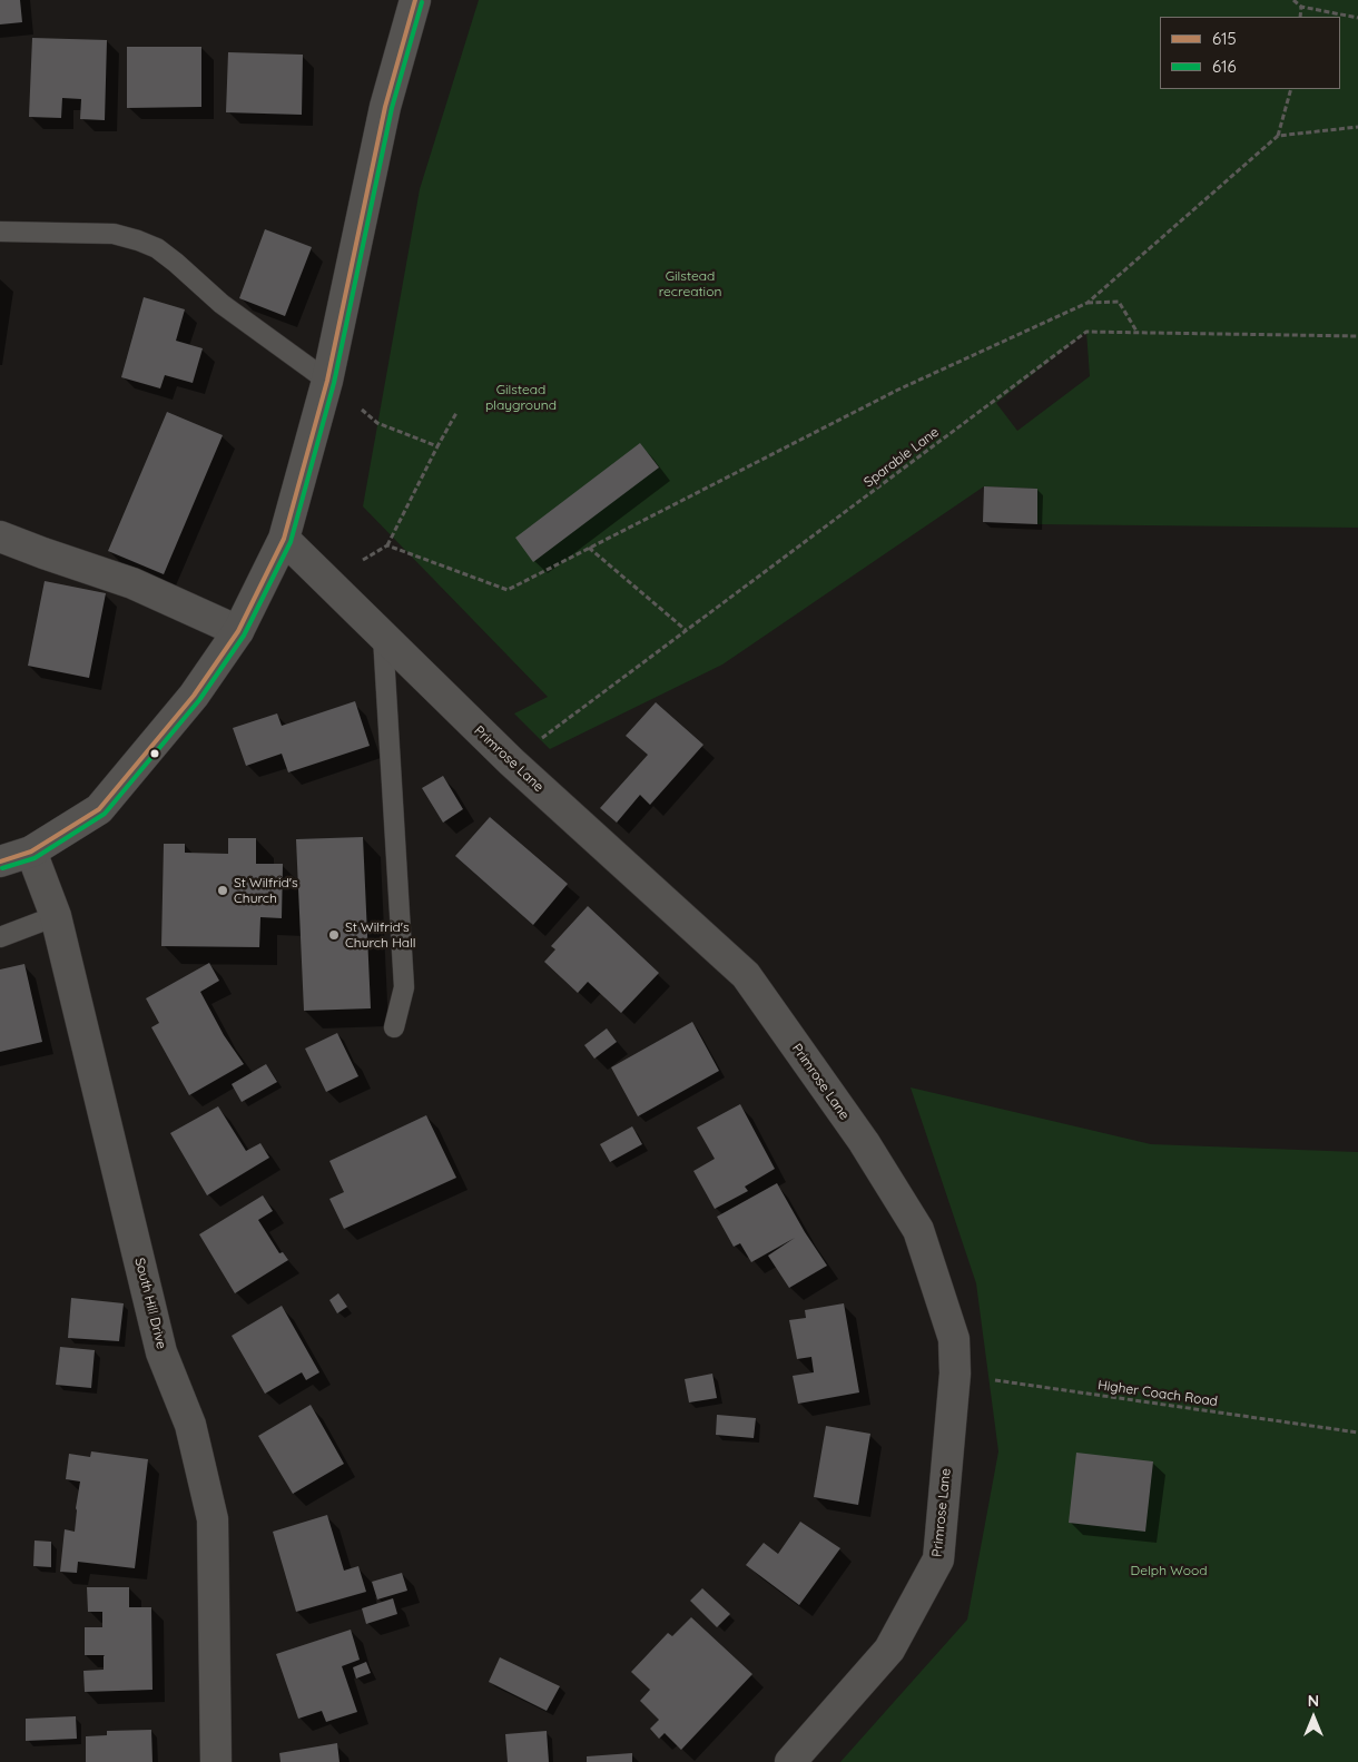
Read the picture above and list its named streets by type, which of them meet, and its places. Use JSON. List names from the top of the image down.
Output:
{
  "streets": {
    "street": ["Primrose Lane", "South Hill Drive"],
    "path": ["Sparable Lane", "Higher Coach Road"]
  },
  "crossings": [
    ["Sparable Lane", "Primrose Lane"],
    ["Primrose Lane", "Higher Coach Road"]
  ],
  "parks": ["Gilstead recreation", "Gilstead playground", "Delph Wood"],
  "places": ["St Wilfrid's Church", "St Wilfrid's Church Hall"],
  "lines": ["transit line 615", "transit line 616"],
  "legend": ["615", "616"],
  "north": "top"
}
